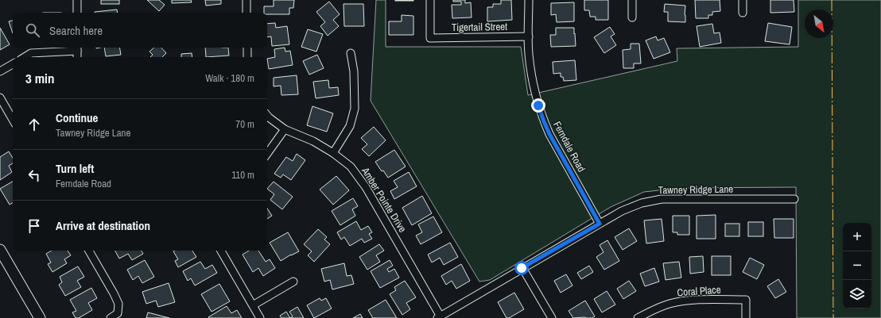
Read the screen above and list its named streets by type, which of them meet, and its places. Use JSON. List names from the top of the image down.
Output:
{
  "streets": {
    "street": [
      "Tigertail Street",
      "Ferndale Road",
      "Tawney Ridge Lane",
      "Amber Pointe Drive",
      "Coral Place"
    ]
  },
  "crossings": [
    ["Tigertail Street", "Ferndale Road"],
    ["Ferndale Road", "Tawney Ridge Lane"],
    ["Tawney Ridge Lane", "Amber Pointe Drive"]
  ],
  "north": "bottom right",
  "page": {
    "search": "Search here",
    "heading": ["3 min", "Walk · 180 m"],
    "list": [
      ["Continue", "Tawney Ridge Lane", "70 m"],
      ["Turn left", "Ferndale Road", "110 m"],
      "Arrive at destination"
    ],
    "map_buttons": ["+", "−"]
  }
}
